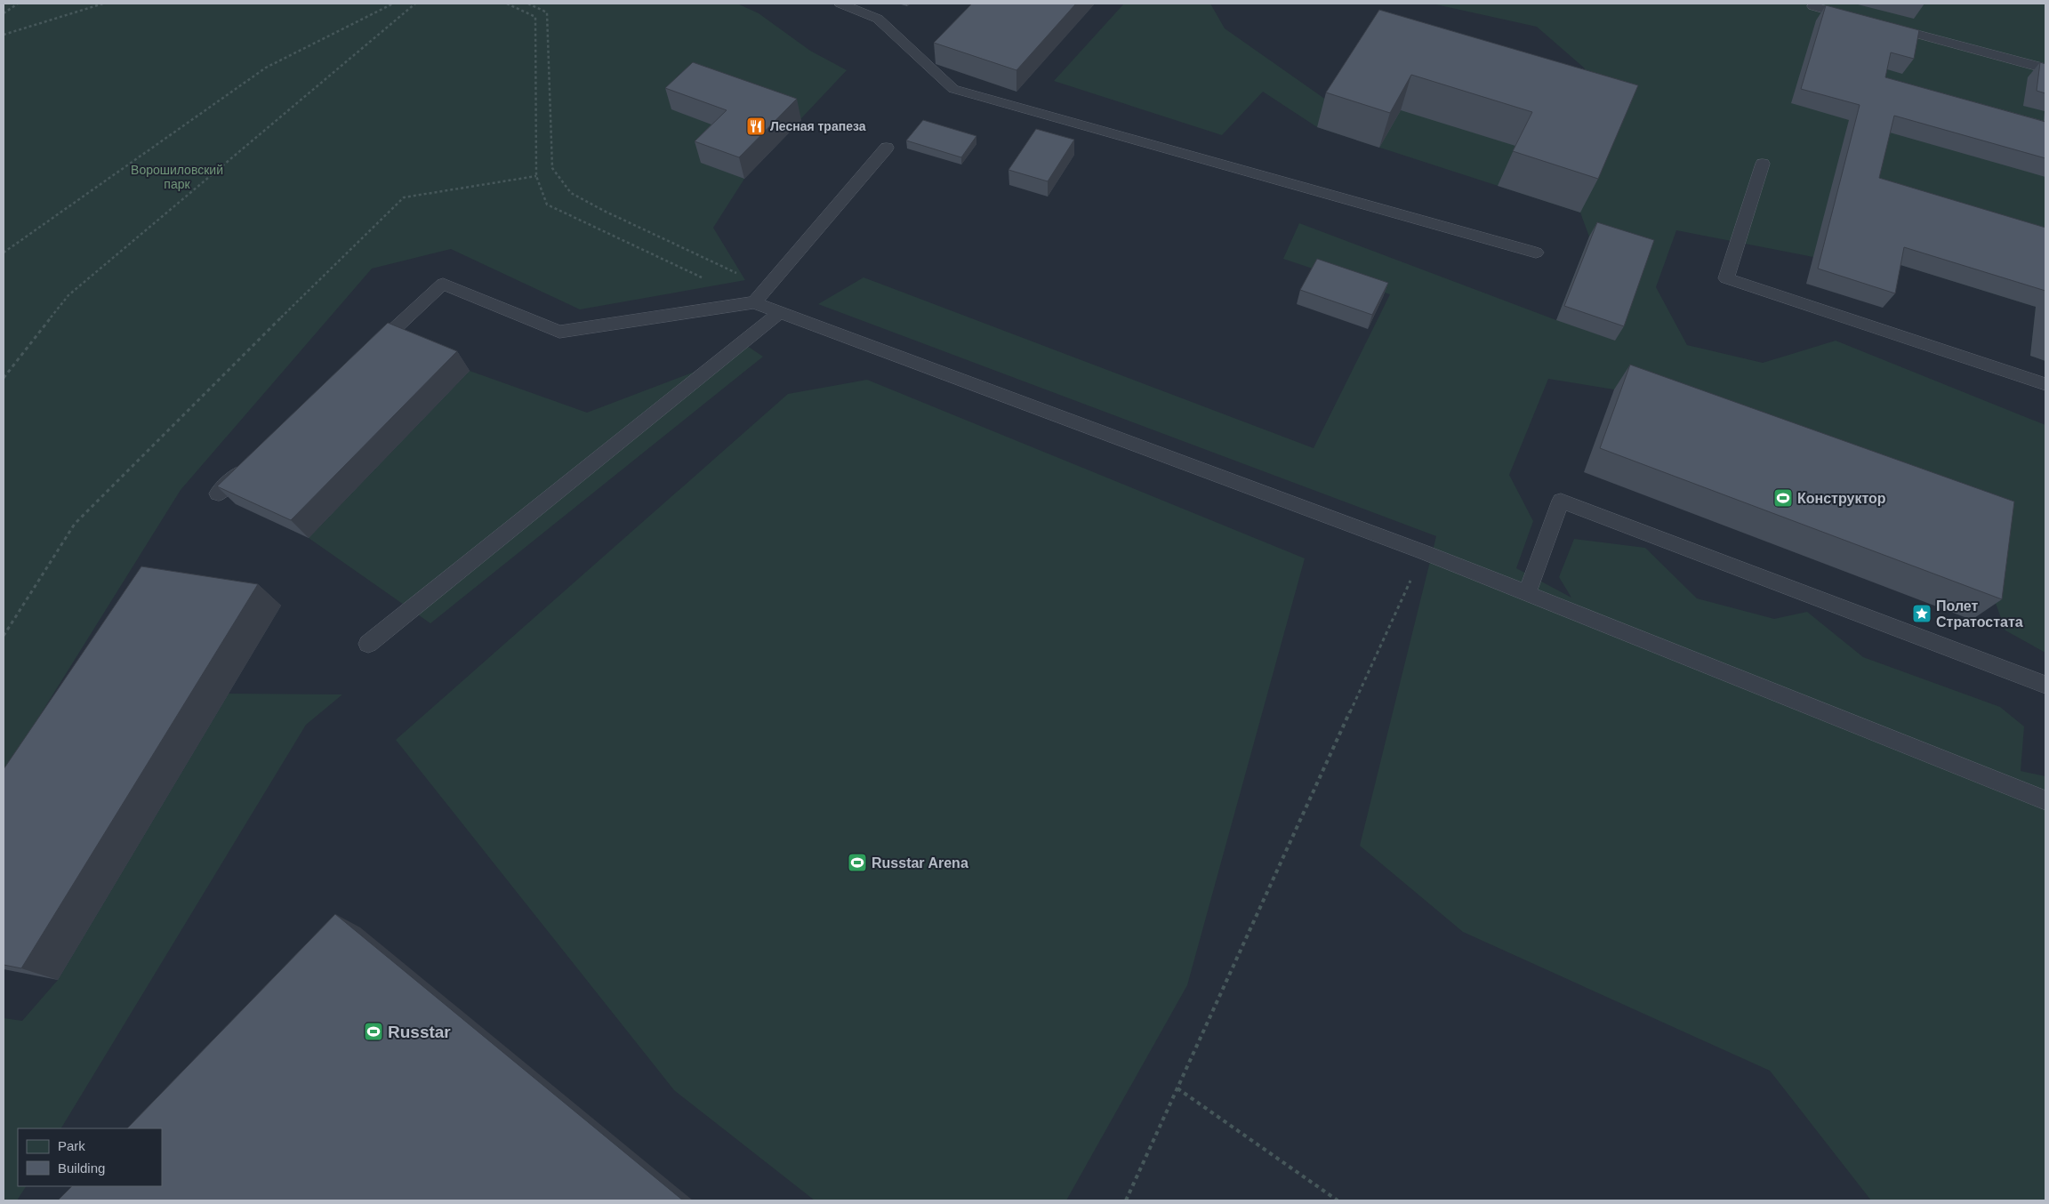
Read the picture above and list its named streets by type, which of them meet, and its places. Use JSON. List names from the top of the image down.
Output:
{
  "parks": ["Ворошиловский парк"],
  "places": {
    "restaurant": ["Лесная трапеза"],
    "sports": ["Конструктор", "Russtar Arena", "Russtar"],
    "place": ["Полет Стратостата"]
  },
  "legend": ["Park", "Building"]
}
